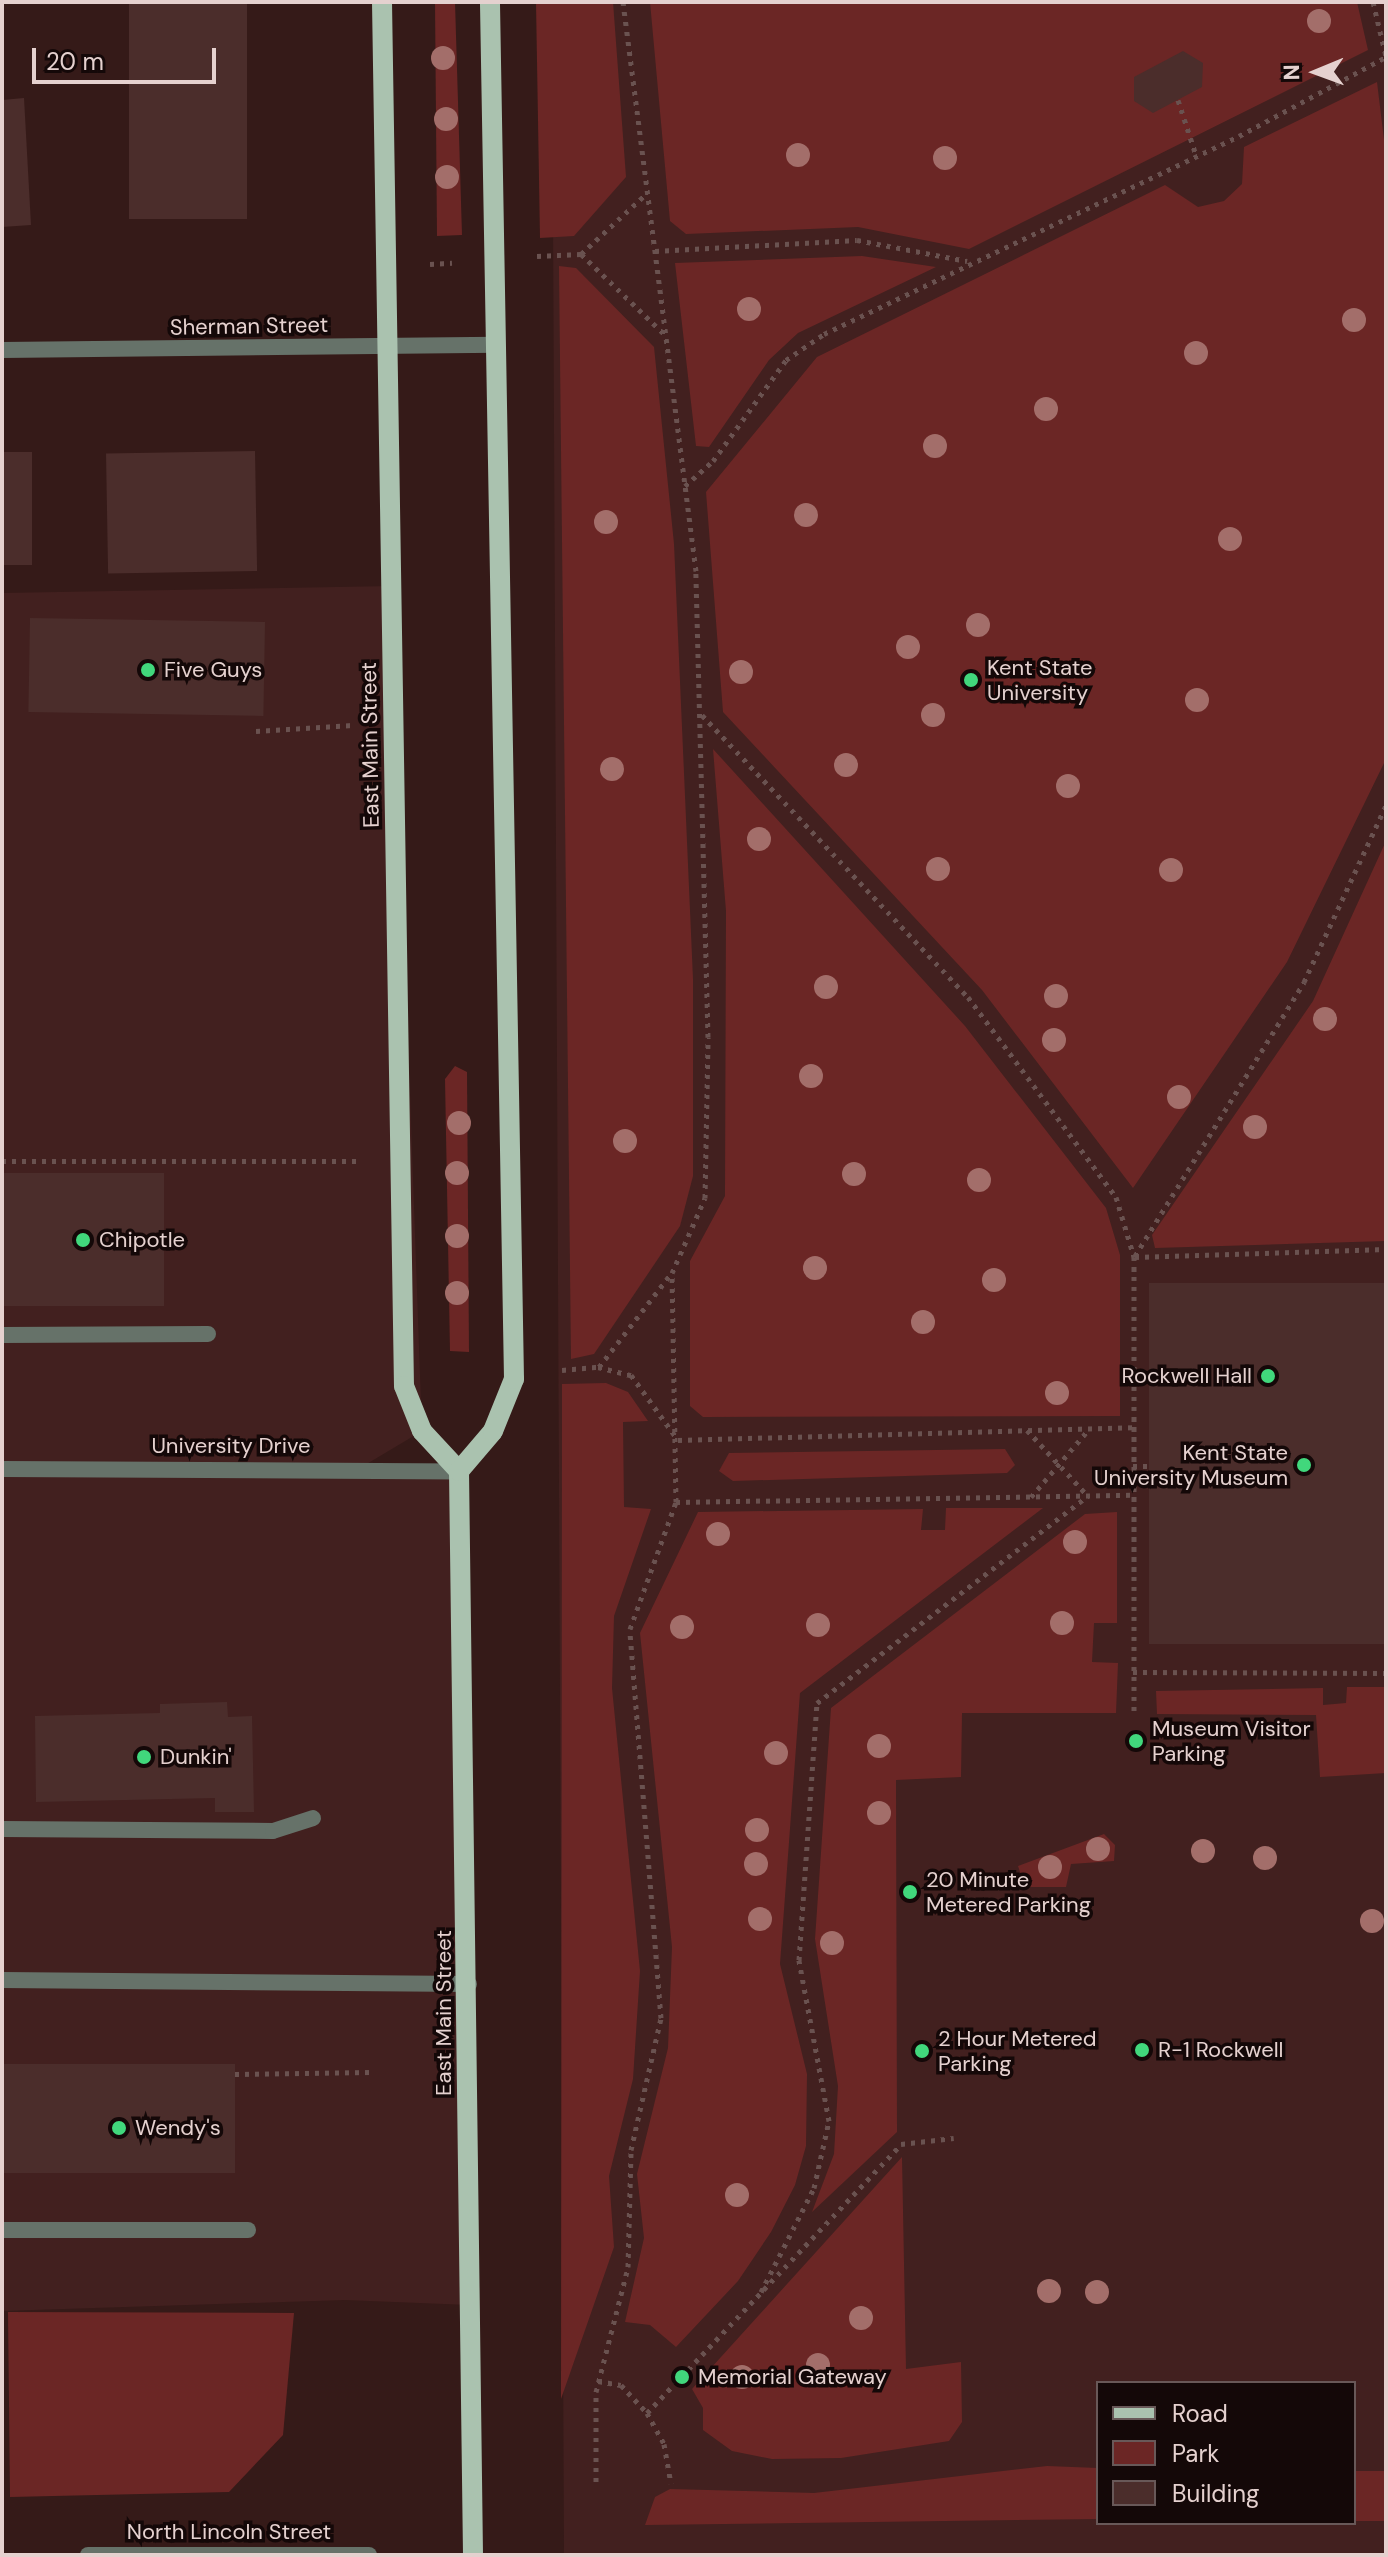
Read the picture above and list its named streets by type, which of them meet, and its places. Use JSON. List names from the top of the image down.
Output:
{
  "streets": {
    "main road": ["East Main Street"],
    "street": ["Sherman Street", "University Drive", "North Lincoln Street"]
  },
  "crossings": [
    ["Sherman Street", "East Main Street"],
    ["East Main Street", "University Drive"]
  ],
  "places": [
    "Five Guys",
    "Kent State University",
    "Chipotle",
    "Rockwell Hall",
    "Kent State University Museum",
    "Museum Visitor Parking",
    "Dunkin'",
    "20 Minute Metered Parking",
    "R-1 Rockwell",
    "2 Hour Metered Parking",
    "Wendy's",
    "Memorial Gateway"
  ],
  "legend": ["Road", "Park", "Building"],
  "scale_bar": "20 m",
  "north": "left"
}
